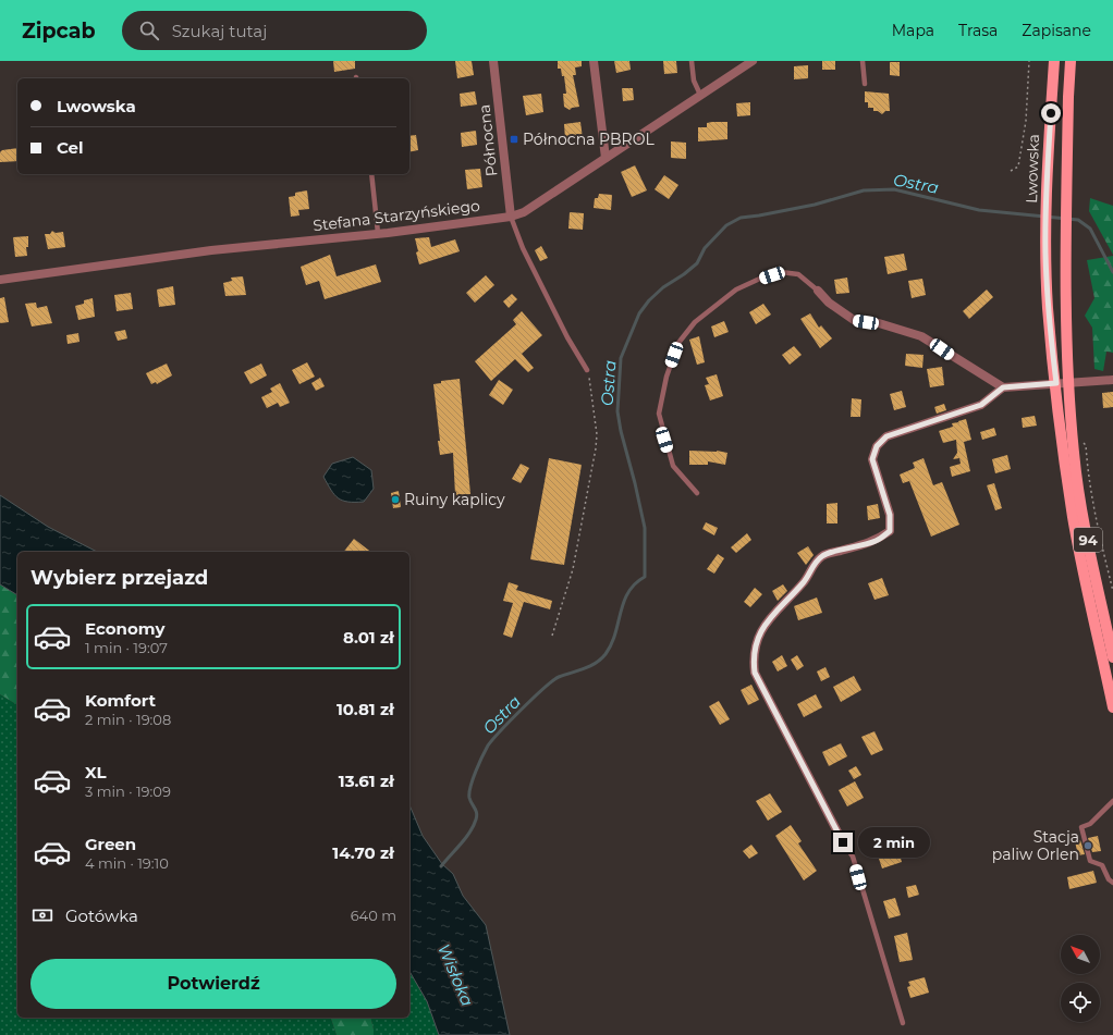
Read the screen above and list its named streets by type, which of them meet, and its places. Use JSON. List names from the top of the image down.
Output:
{
  "streets": {
    "main road": ["Lwowska", "94"],
    "street": ["Północna", "Stefana Starzyńskiego"]
  },
  "crossings": [
    ["Północna", "Stefana Starzyńskiego"],
    ["Lwowska", "94"]
  ],
  "water": ["Ostra", "Wisłoka"],
  "places": {
    "transit": ["Północna PBROL"],
    "other": ["Ruiny kaplicy", "Stacja paliw Orlen"]
  },
  "north": "top left",
  "page": {
    "header": "Zipcab",
    "search": "Szukaj tutaj",
    "nav": ["Mapa", "Trasa", "Zapisane"],
    "banner": ["Lwowska", "Cel"],
    "heading": "Wybierz przejazd",
    "list": [
      {
        "name": "Economy",
        "note": "1 min · 19:07",
        "value": "8.01 zł"
      },
      {
        "name": "Komfort",
        "note": "2 min · 19:08",
        "value": "10.81 zł"
      },
      {
        "name": "XL",
        "note": "3 min · 19:09",
        "value": "13.61 zł"
      },
      {
        "name": "Green",
        "note": "4 min · 19:10",
        "value": "14.70 zł"
      }
    ],
    "bubble": "2 min",
    "pay": ["Gotówka", "640 m"],
    "buttons": "Potwierdź"
  }
}
